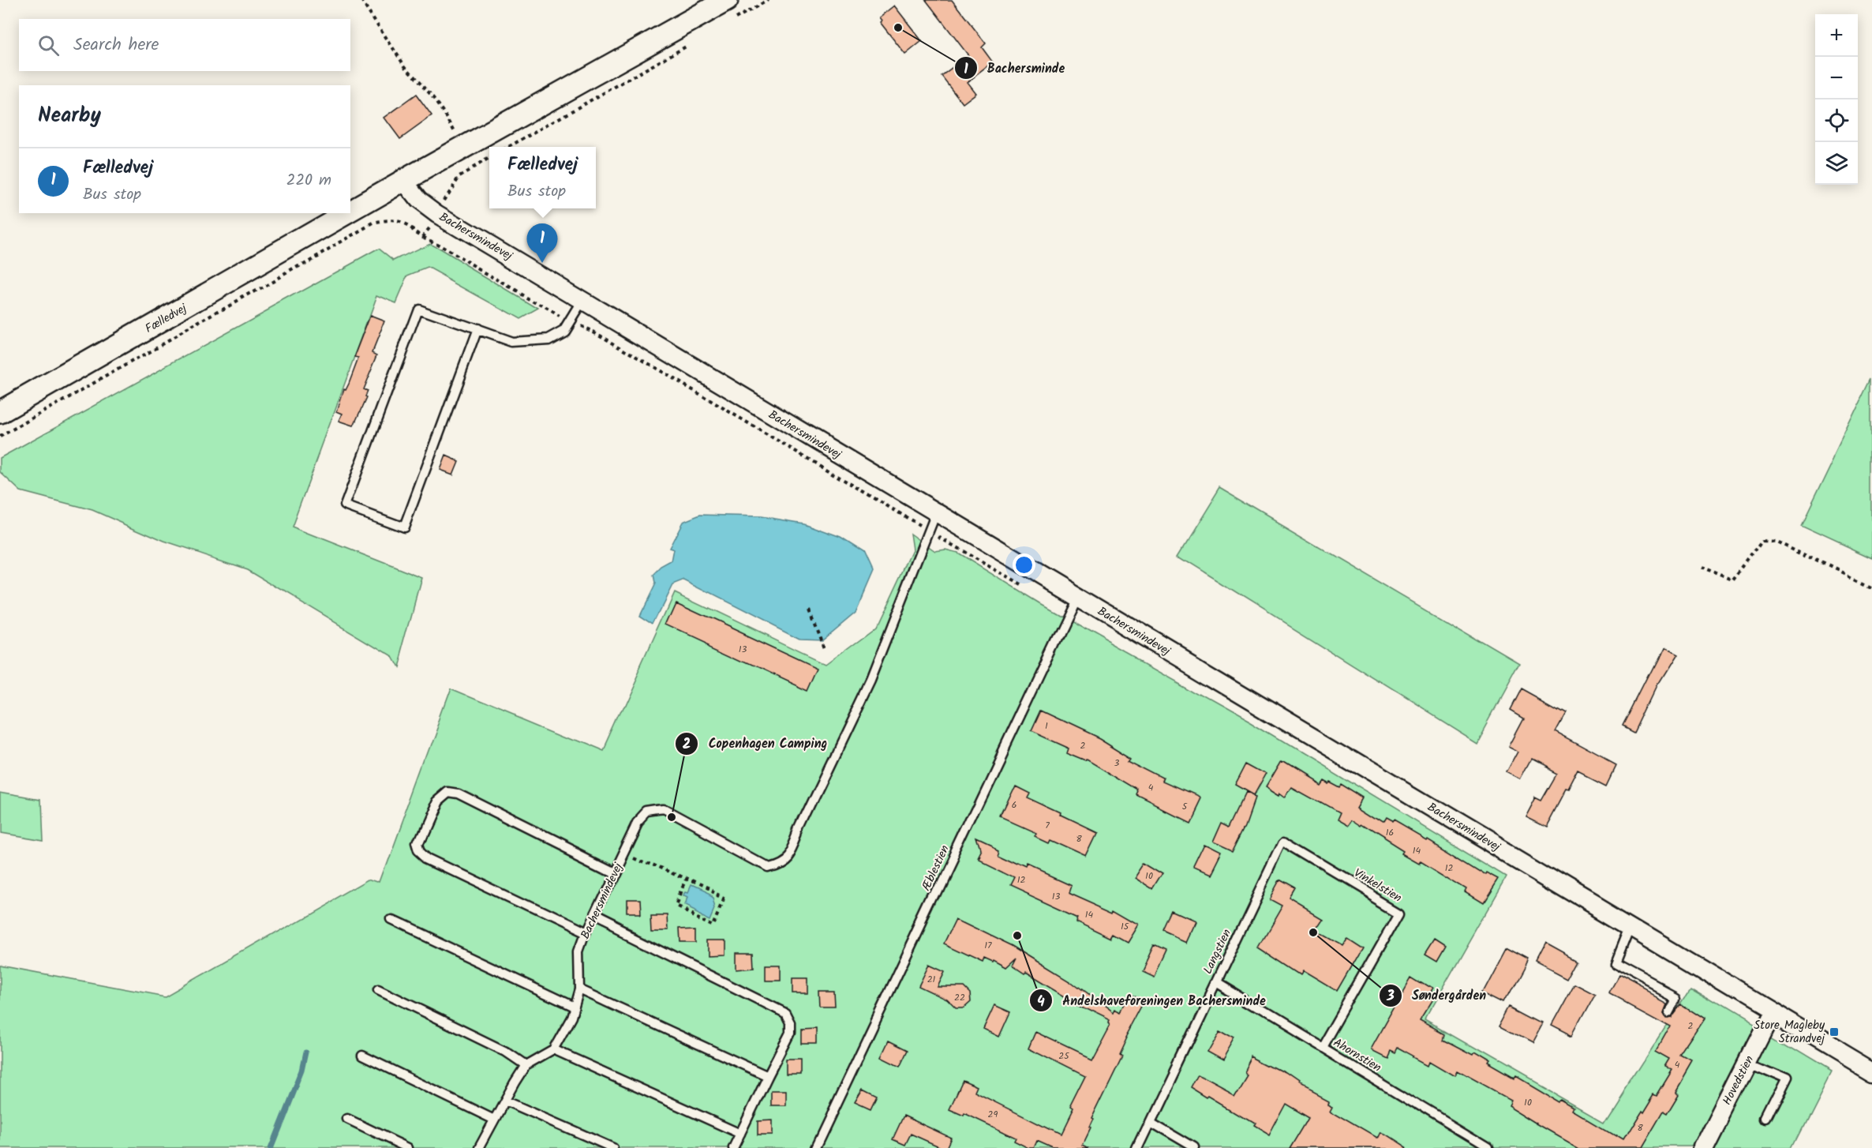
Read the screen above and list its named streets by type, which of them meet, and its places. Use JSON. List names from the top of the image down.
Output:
{
  "streets": {
    "street": ["Bachersmindevej", "Fælledvej", "Hovedstien"],
    "lane": [
      "Æblestien",
      "Vinkelstien",
      "Langstien",
      "Ahornstien"
    ]
  },
  "crossings": [
    ["Bachersmindevej", "Fælledvej"],
    ["Bachersmindevej", "Æblestien"],
    ["Bachersmindevej", "Hovedstien"],
    ["Vinkelstien", "Langstien"],
    ["Vinkelstien", "Ahornstien"],
    ["Langstien", "Ahornstien"]
  ],
  "places": {
    "other": [
      "Bachersminde",
      "Copenhagen Camping",
      "Søndergården",
      "Andelshaveforeningen Bachersminde"
    ],
    "transit": ["Store Magleby Strandvej"]
  },
  "house_numbers": [
    "13",
    "1",
    "2",
    "3",
    "4",
    "6",
    "5",
    "7",
    "16",
    "8",
    "14",
    "12",
    "10",
    "12",
    "13",
    "14",
    "15",
    "17",
    "21",
    "22",
    "2",
    "25",
    "4",
    "10",
    "29",
    "8"
  ],
  "page": {
    "map_buttons": ["+", "−"],
    "search": "Search here",
    "heading": "Nearby",
    "popup": ["Fælledvej", "Bus stop"],
    "list": [
      {
        "mark": "1",
        "name": "Fælledvej",
        "note": "Bus stop",
        "value": "220 m"
      }
    ],
    "pins": "1"
  }
}
